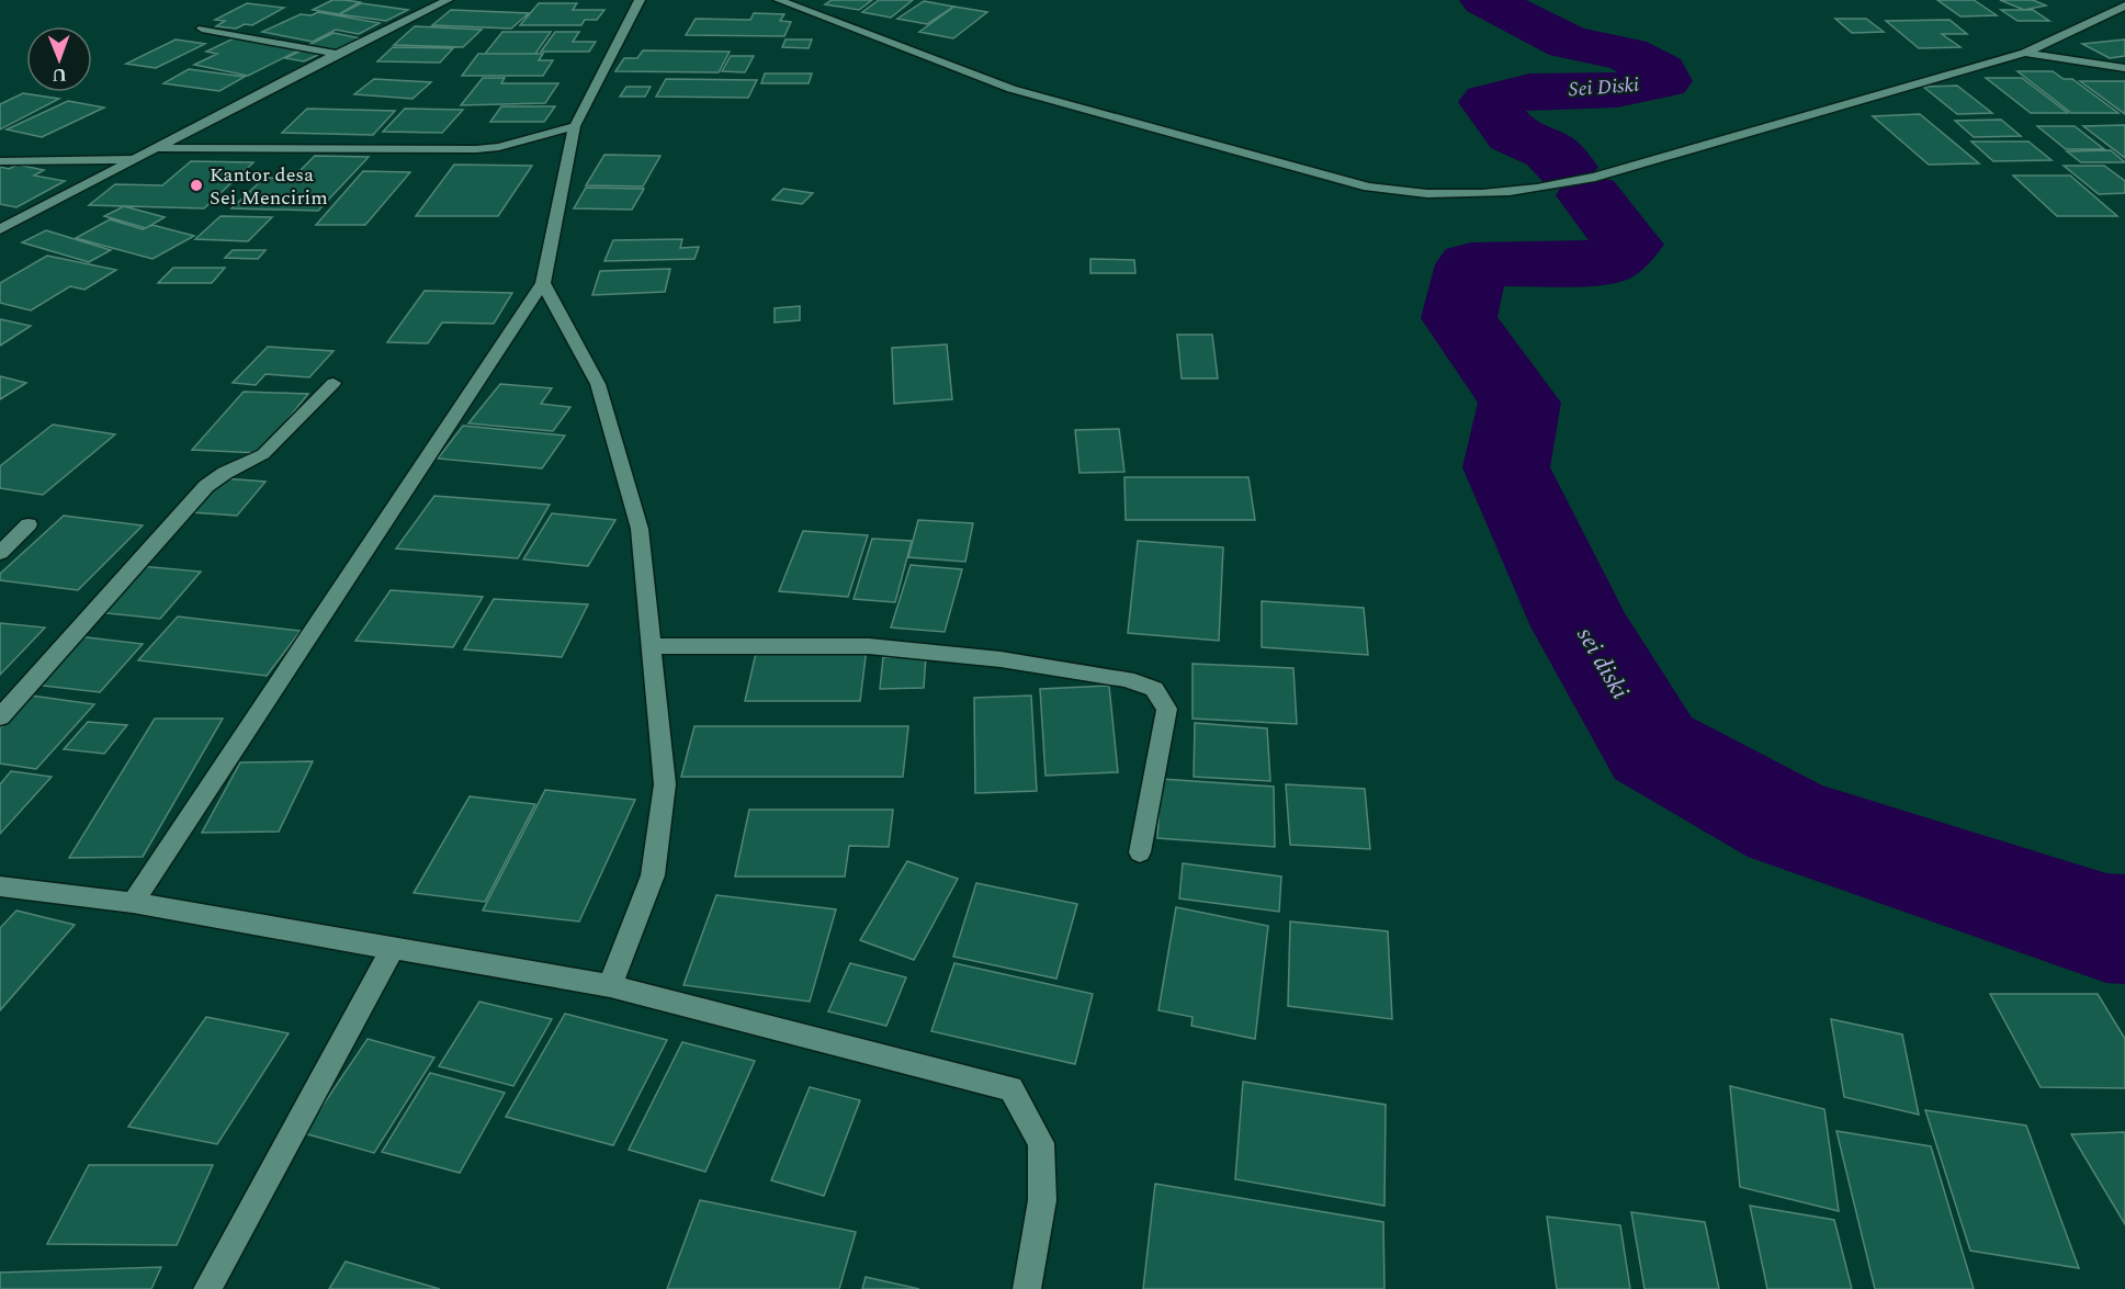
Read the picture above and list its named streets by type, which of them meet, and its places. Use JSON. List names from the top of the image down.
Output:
{
  "water": ["Sei Diski", "sei diski"],
  "places": ["Kantor desa Sei Mencirim"],
  "north": "bottom"
}
